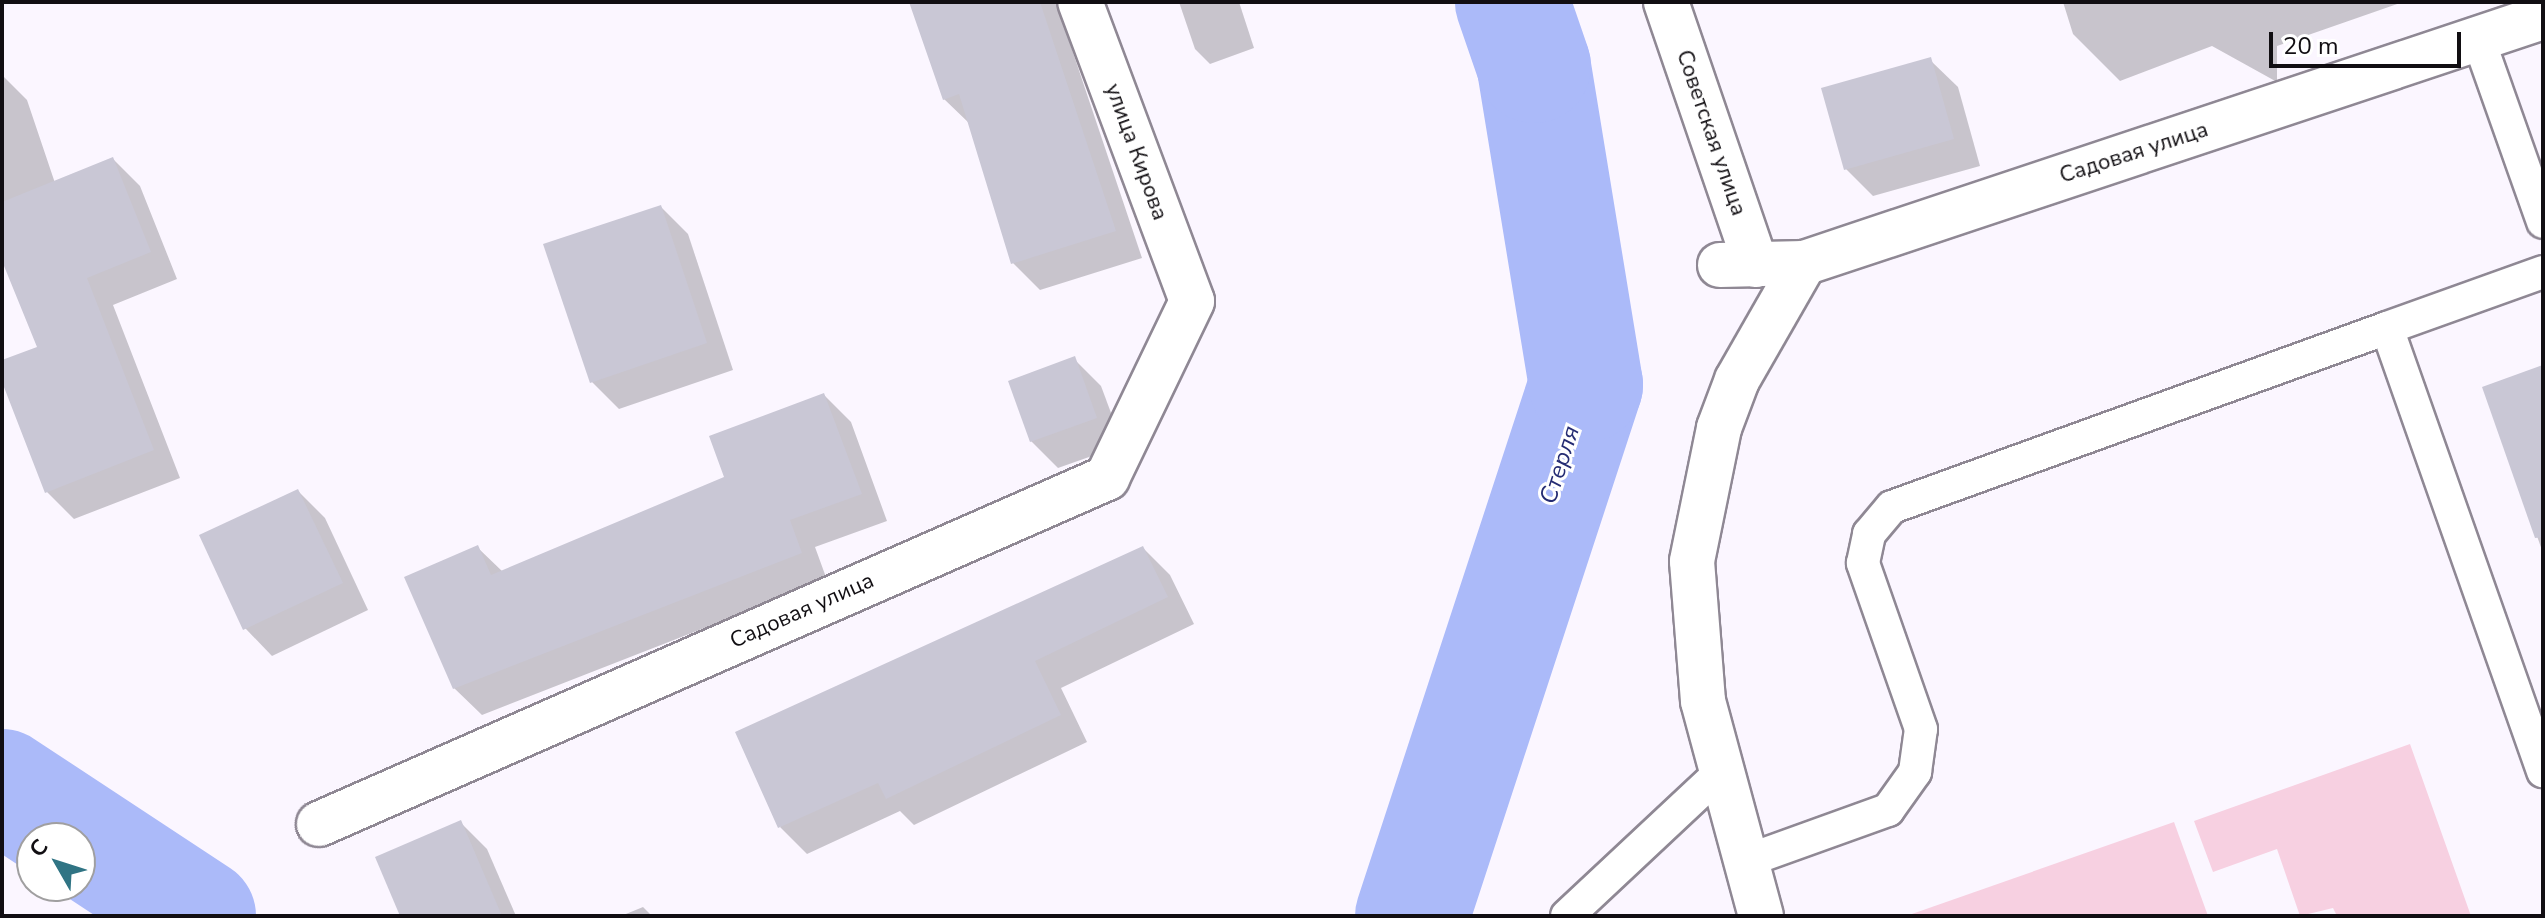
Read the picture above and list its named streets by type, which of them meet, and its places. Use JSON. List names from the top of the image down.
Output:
{
  "streets": {
    "street": ["Советская улица", "улица Кирова", "Садовая улица"]
  },
  "crossings": [
    ["Советская улица", "Садовая улица"],
    ["улица Кирова", "Садовая улица"]
  ],
  "water": ["Стерля"],
  "scale_bar": "20 m",
  "north": "top left"
}
